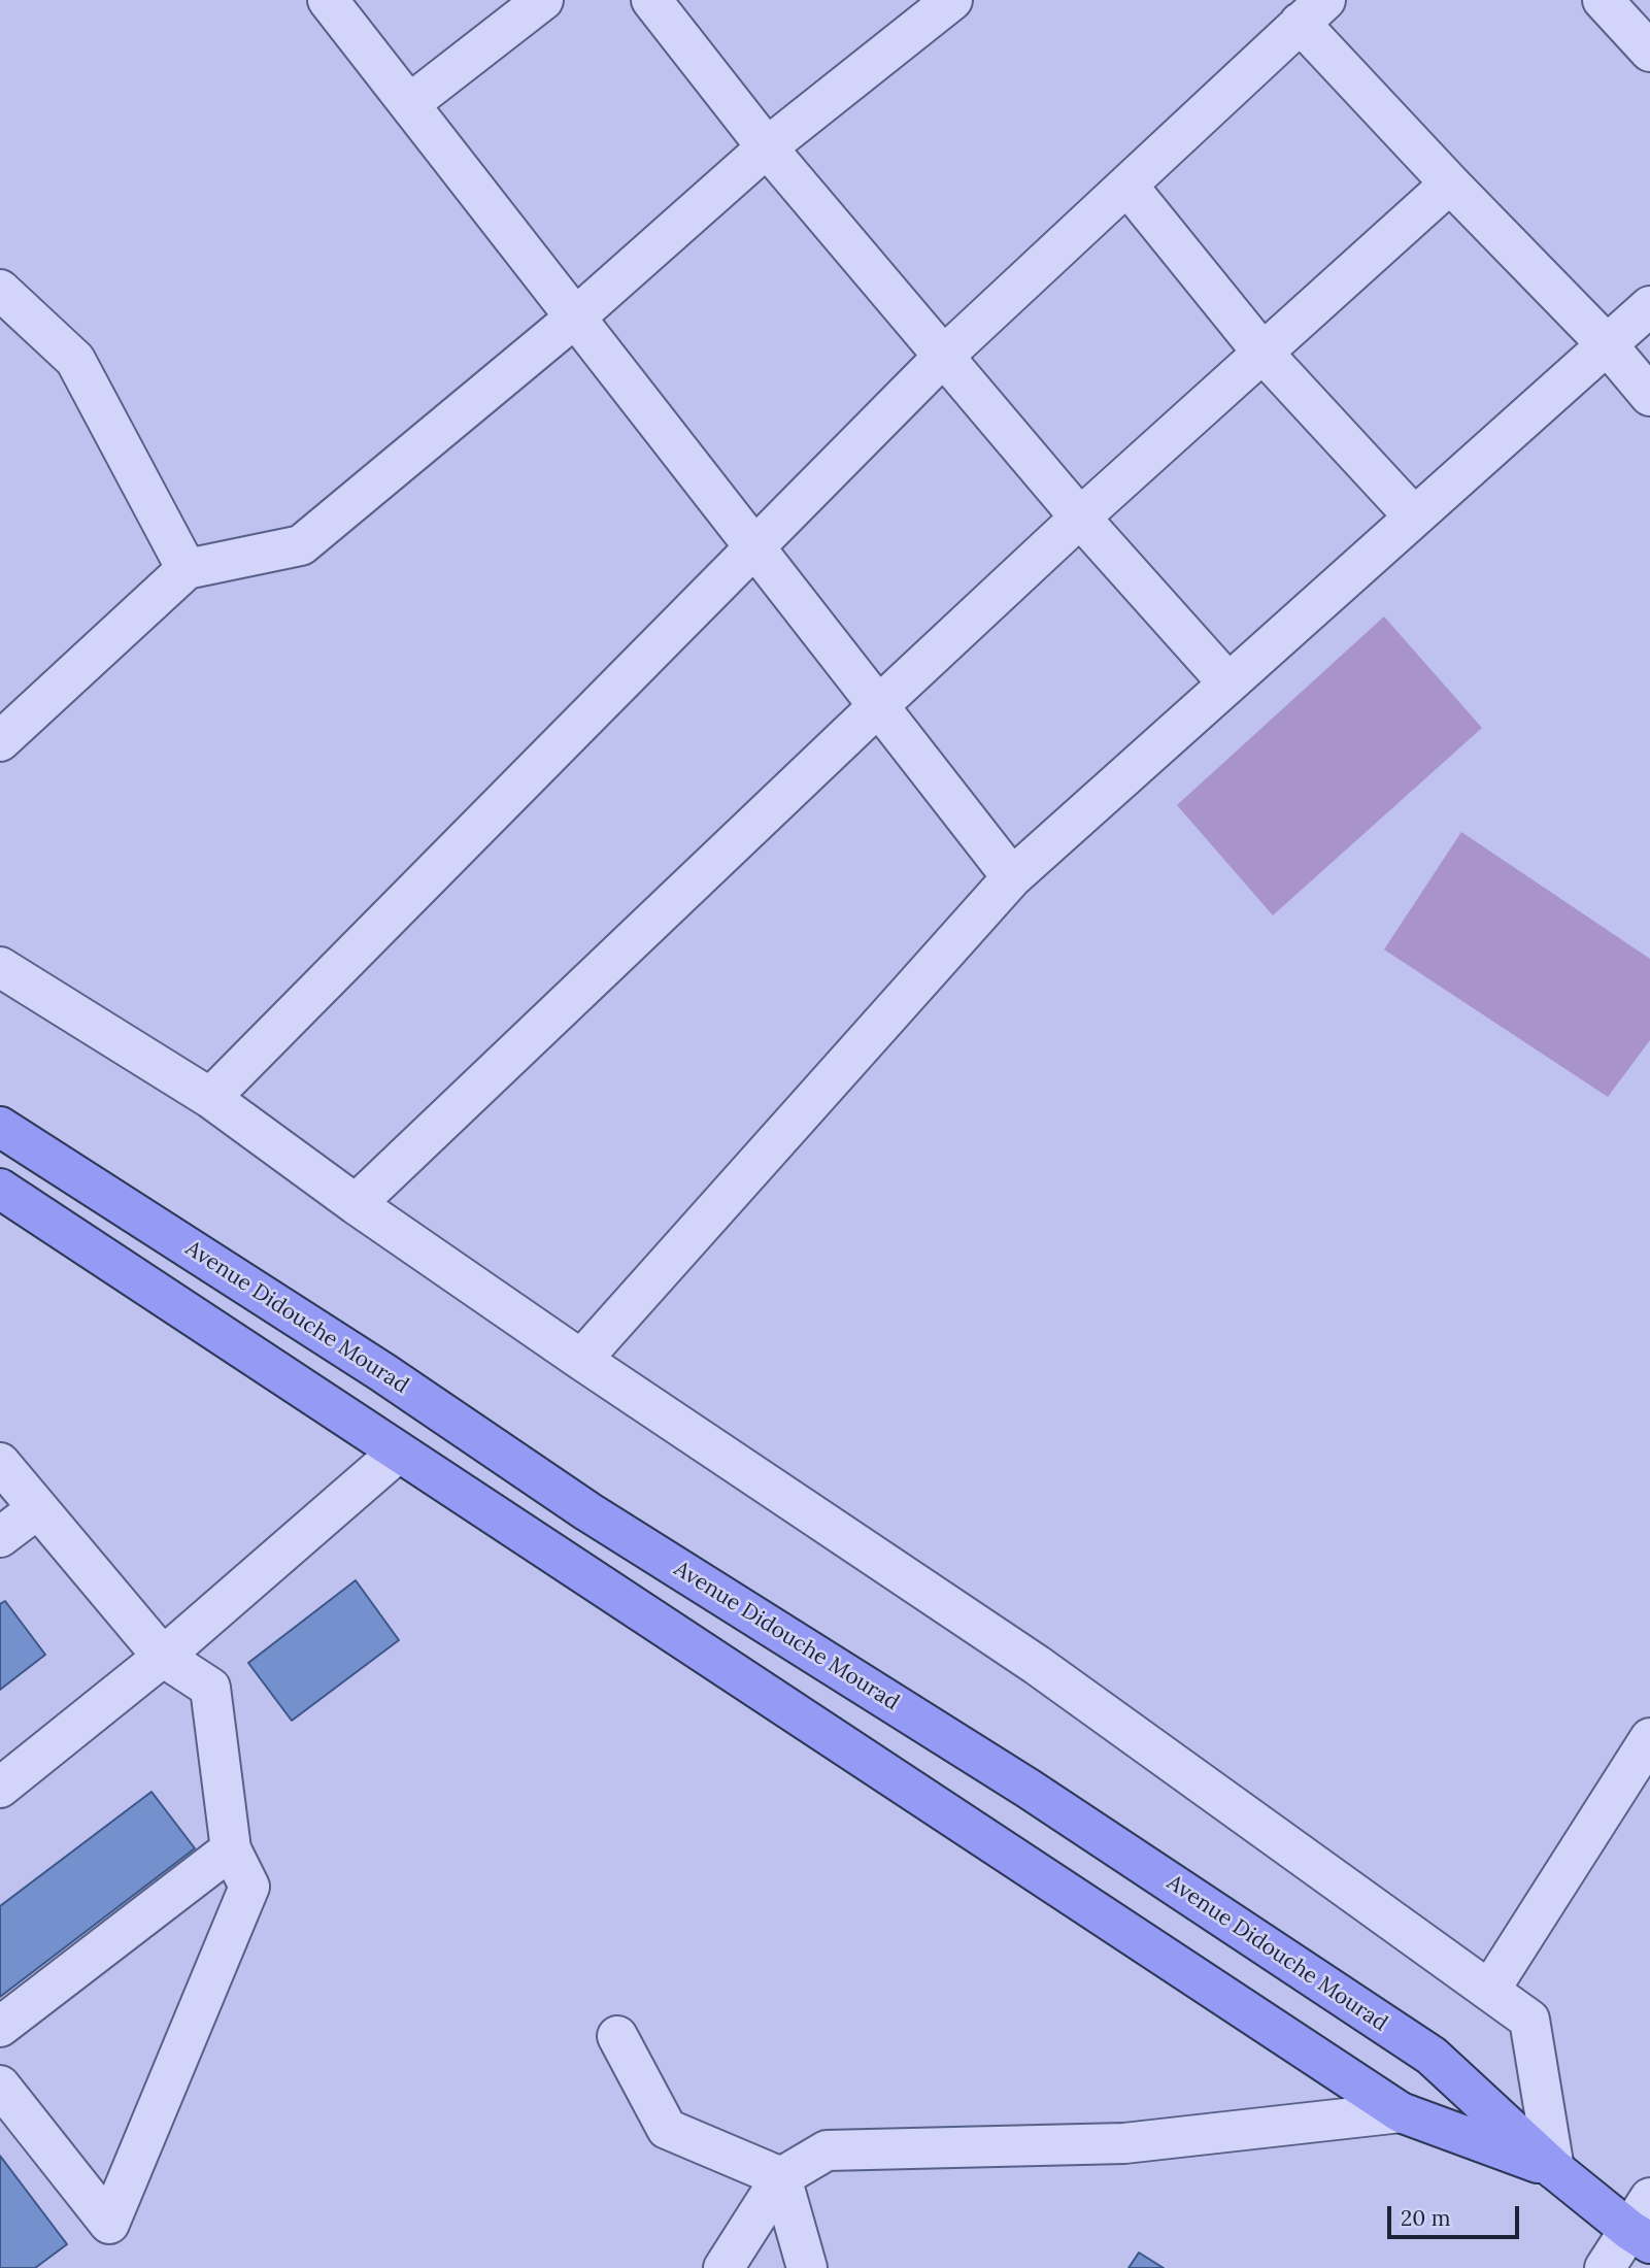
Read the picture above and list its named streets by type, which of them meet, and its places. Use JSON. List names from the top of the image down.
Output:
{
  "streets": {
    "main road": ["Avenue Didouche Mourad"]
  },
  "scale_bar": "20 m"
}
